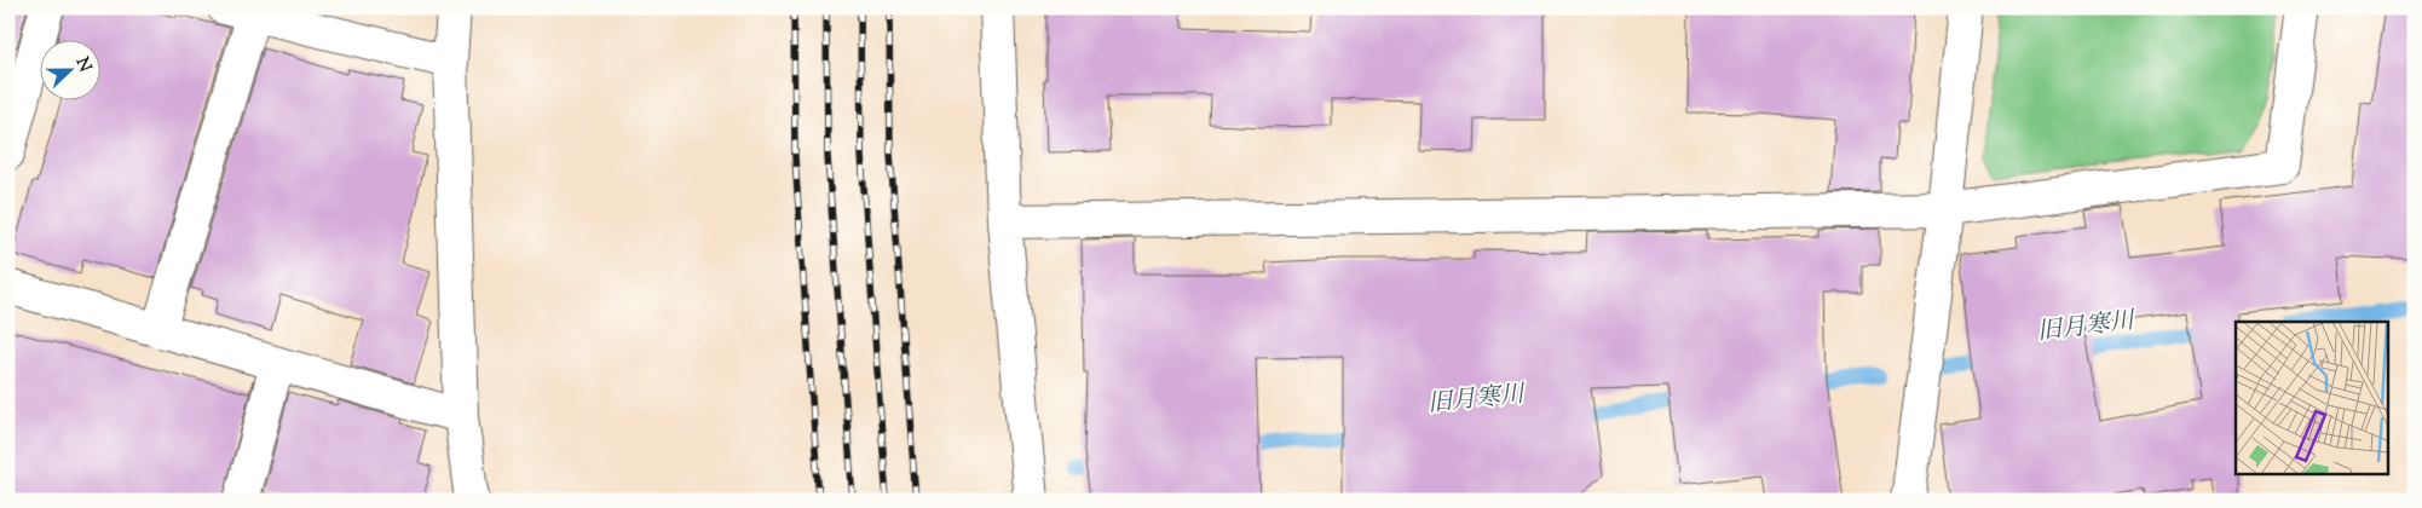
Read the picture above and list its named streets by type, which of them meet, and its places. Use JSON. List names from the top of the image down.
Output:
{
  "water": ["旧月寒川"],
  "north": "right"
}
